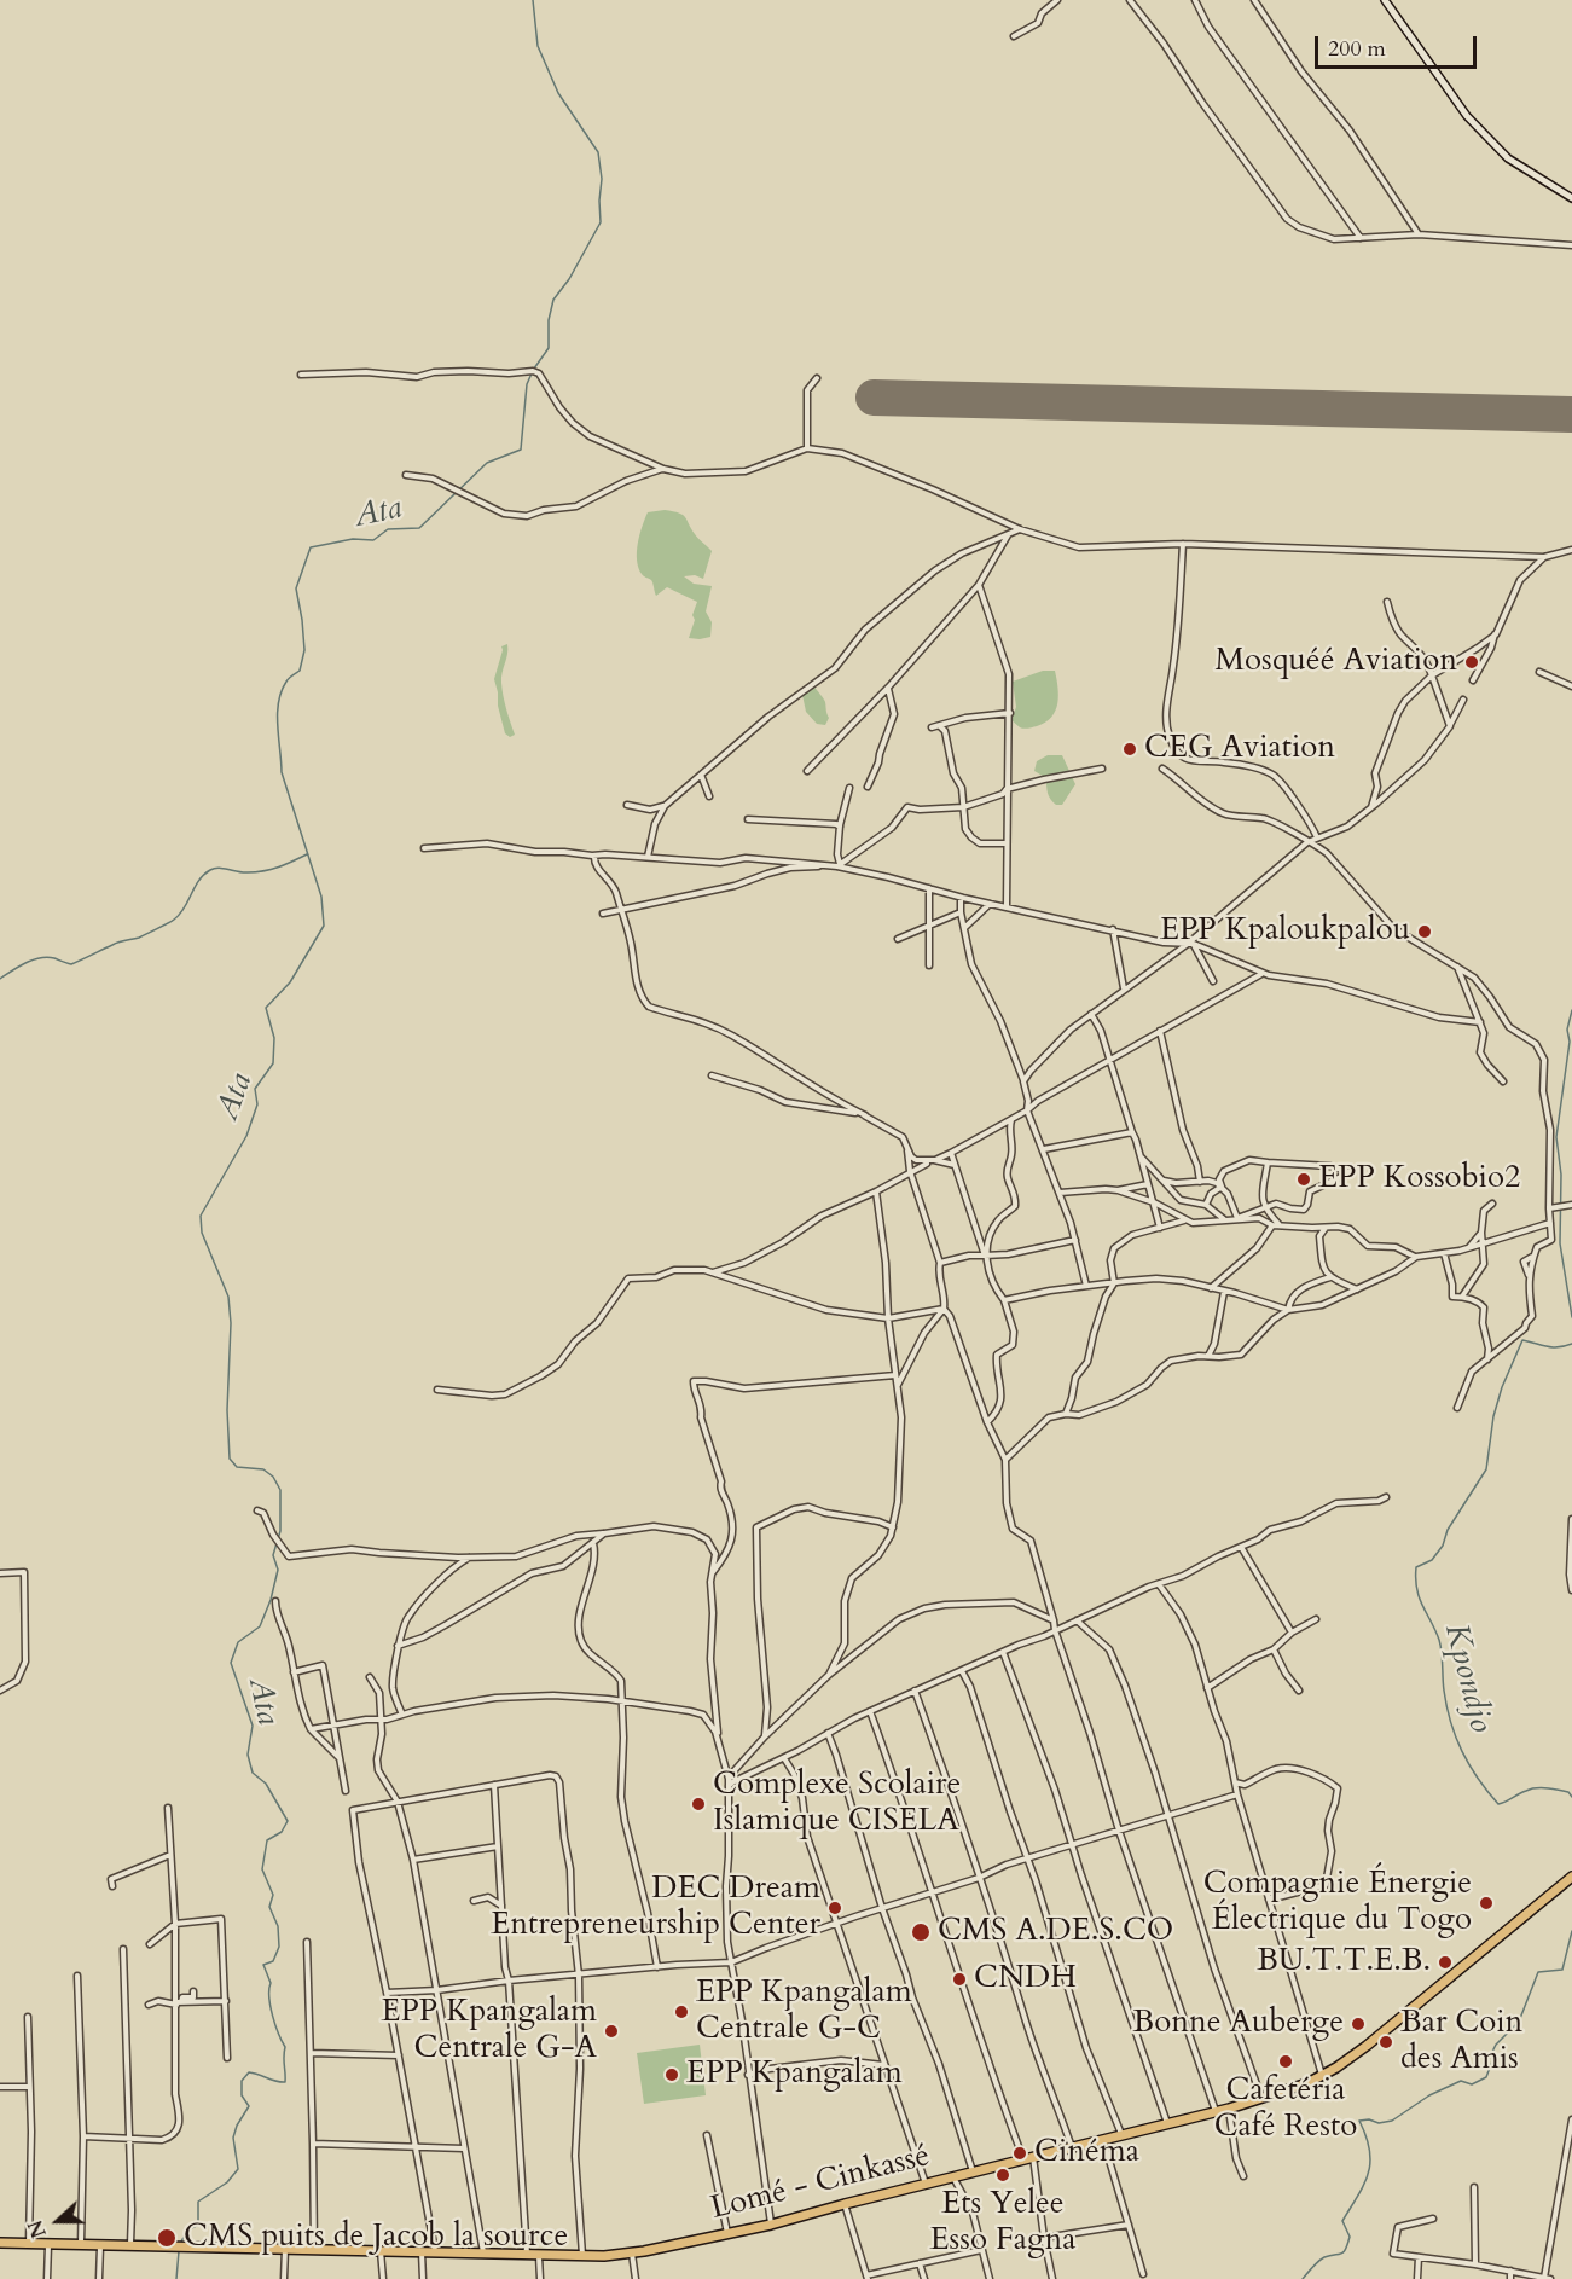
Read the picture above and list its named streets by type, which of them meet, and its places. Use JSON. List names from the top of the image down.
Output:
{
  "streets": {
    "highway": ["Lomé - Cinkassé"]
  },
  "water": ["Ata", "Kpondjo"],
  "places": [
    "Mosquéé Aviation",
    "CEG Aviation",
    "EPP Kpaloukpalou",
    "EPP Kossobio2",
    "Complexe Scolaire Islamique CISELA",
    "Compagnie Énergie Électrique du Togo",
    "DEC Dream Entrepreneurship Center",
    "CMS A.DE.S.CO",
    "BU.T.T.E.B.",
    "CNDH",
    "EPP Kpangalam Centrale G-C",
    "Bonne Auberge",
    "EPP Kpangalam Centrale G-A",
    "Bar Coin des Amis",
    "Cafetéria Café Resto",
    "EPP Kpangalam",
    "Cinéma",
    "Ets Yelee Esso Fagna",
    "CMS puits de Jacob la source"
  ],
  "scale_bar": "200 m",
  "north": "left"
}
